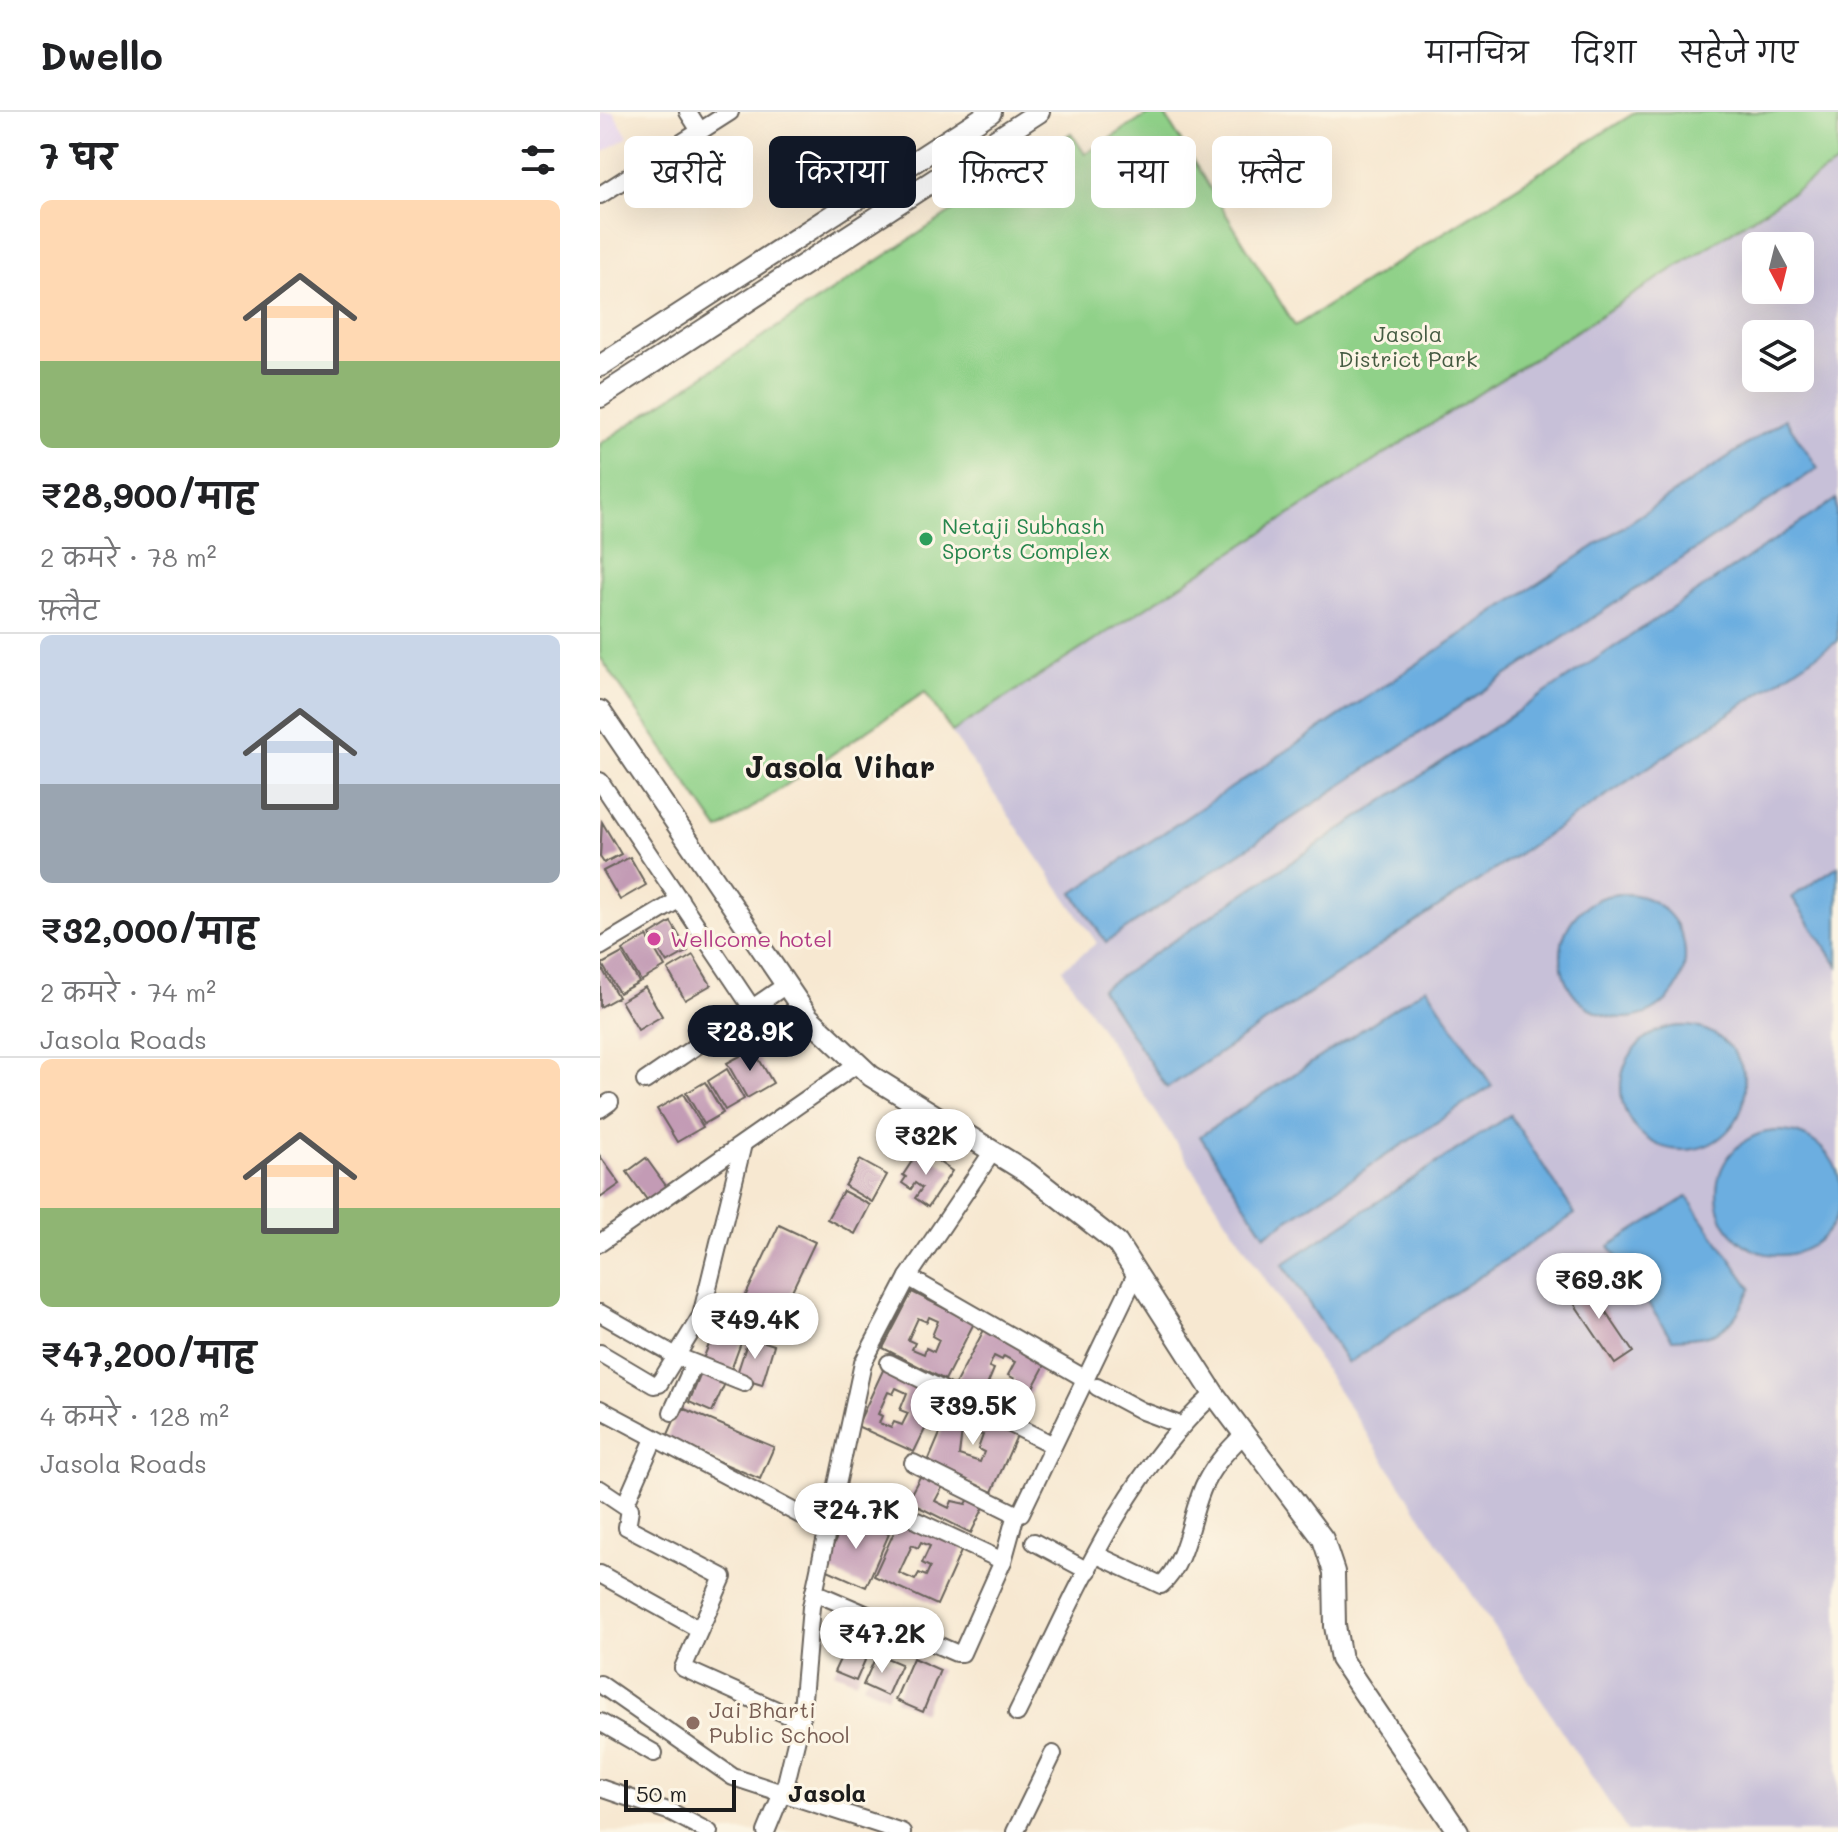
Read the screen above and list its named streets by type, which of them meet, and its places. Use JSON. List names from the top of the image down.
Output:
{
  "districts": ["Jasola Vihar", "Jasola"],
  "parks": ["Jasola District Park"],
  "places": ["Netaji Subhash Sports Complex", "Wellcome hotel", "Jai Bharti Public School"],
  "scale_bar": "50 m",
  "north": "bottom",
  "page": {
    "header": "Dwello",
    "nav": ["मानचित्र", "दिशा", "सहेजे गए"],
    "heading": "7 घर",
    "chip": [
      "खरीदें",
      "किराया",
      "फ़िल्टर",
      "नया",
      "फ़्लैट"
    ],
    "list": [
      {
        "name": "₹28,900/माह",
        "note": "2 कमरे · 78 m² · फ़्लैट"
      },
      {
        "name": "₹32,000/माह",
        "note": "2 कमरे · 74 m² · Jasola Roads"
      },
      {
        "name": "₹47,200/माह",
        "note": "4 कमरे · 128 m² · Jasola Roads"
      }
    ],
    "price": [
      "₹28.9K",
      "₹32K",
      "₹69.3K",
      "₹49.4K",
      "₹39.5K",
      "₹24.7K",
      "₹47.2K"
    ],
    "scale": "50 m"
  }
}
